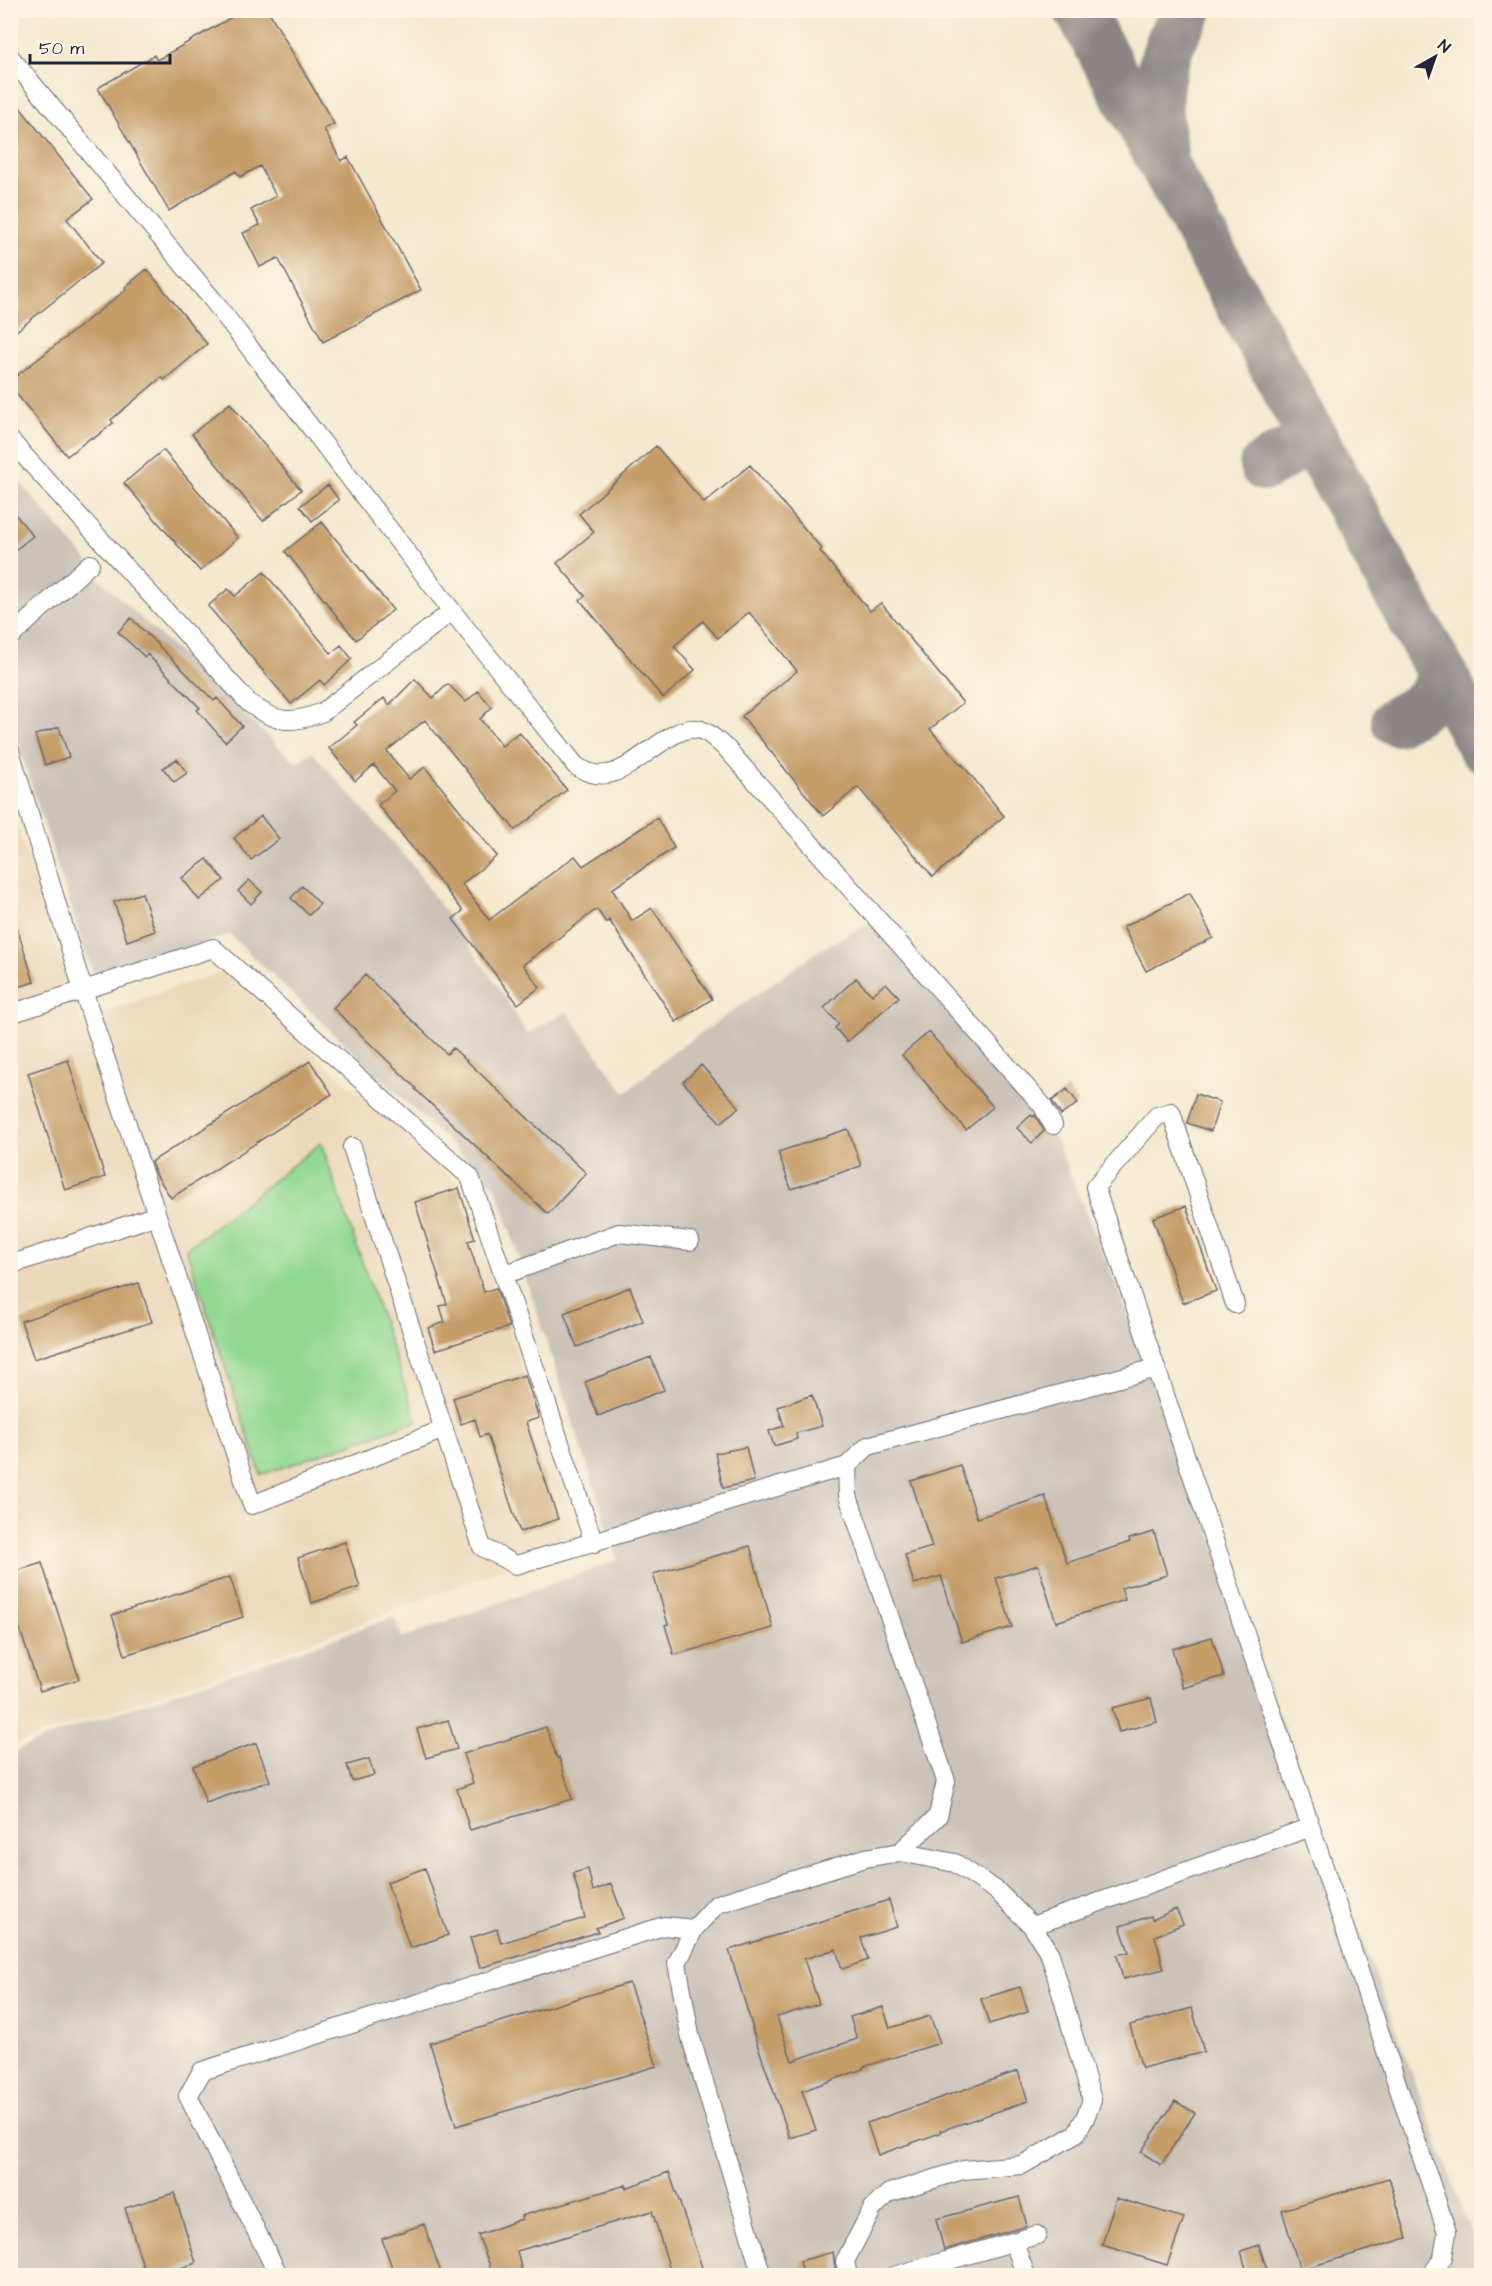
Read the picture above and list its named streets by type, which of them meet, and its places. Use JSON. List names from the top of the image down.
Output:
{
  "scale_bar": "50 m",
  "north": "top right"
}
